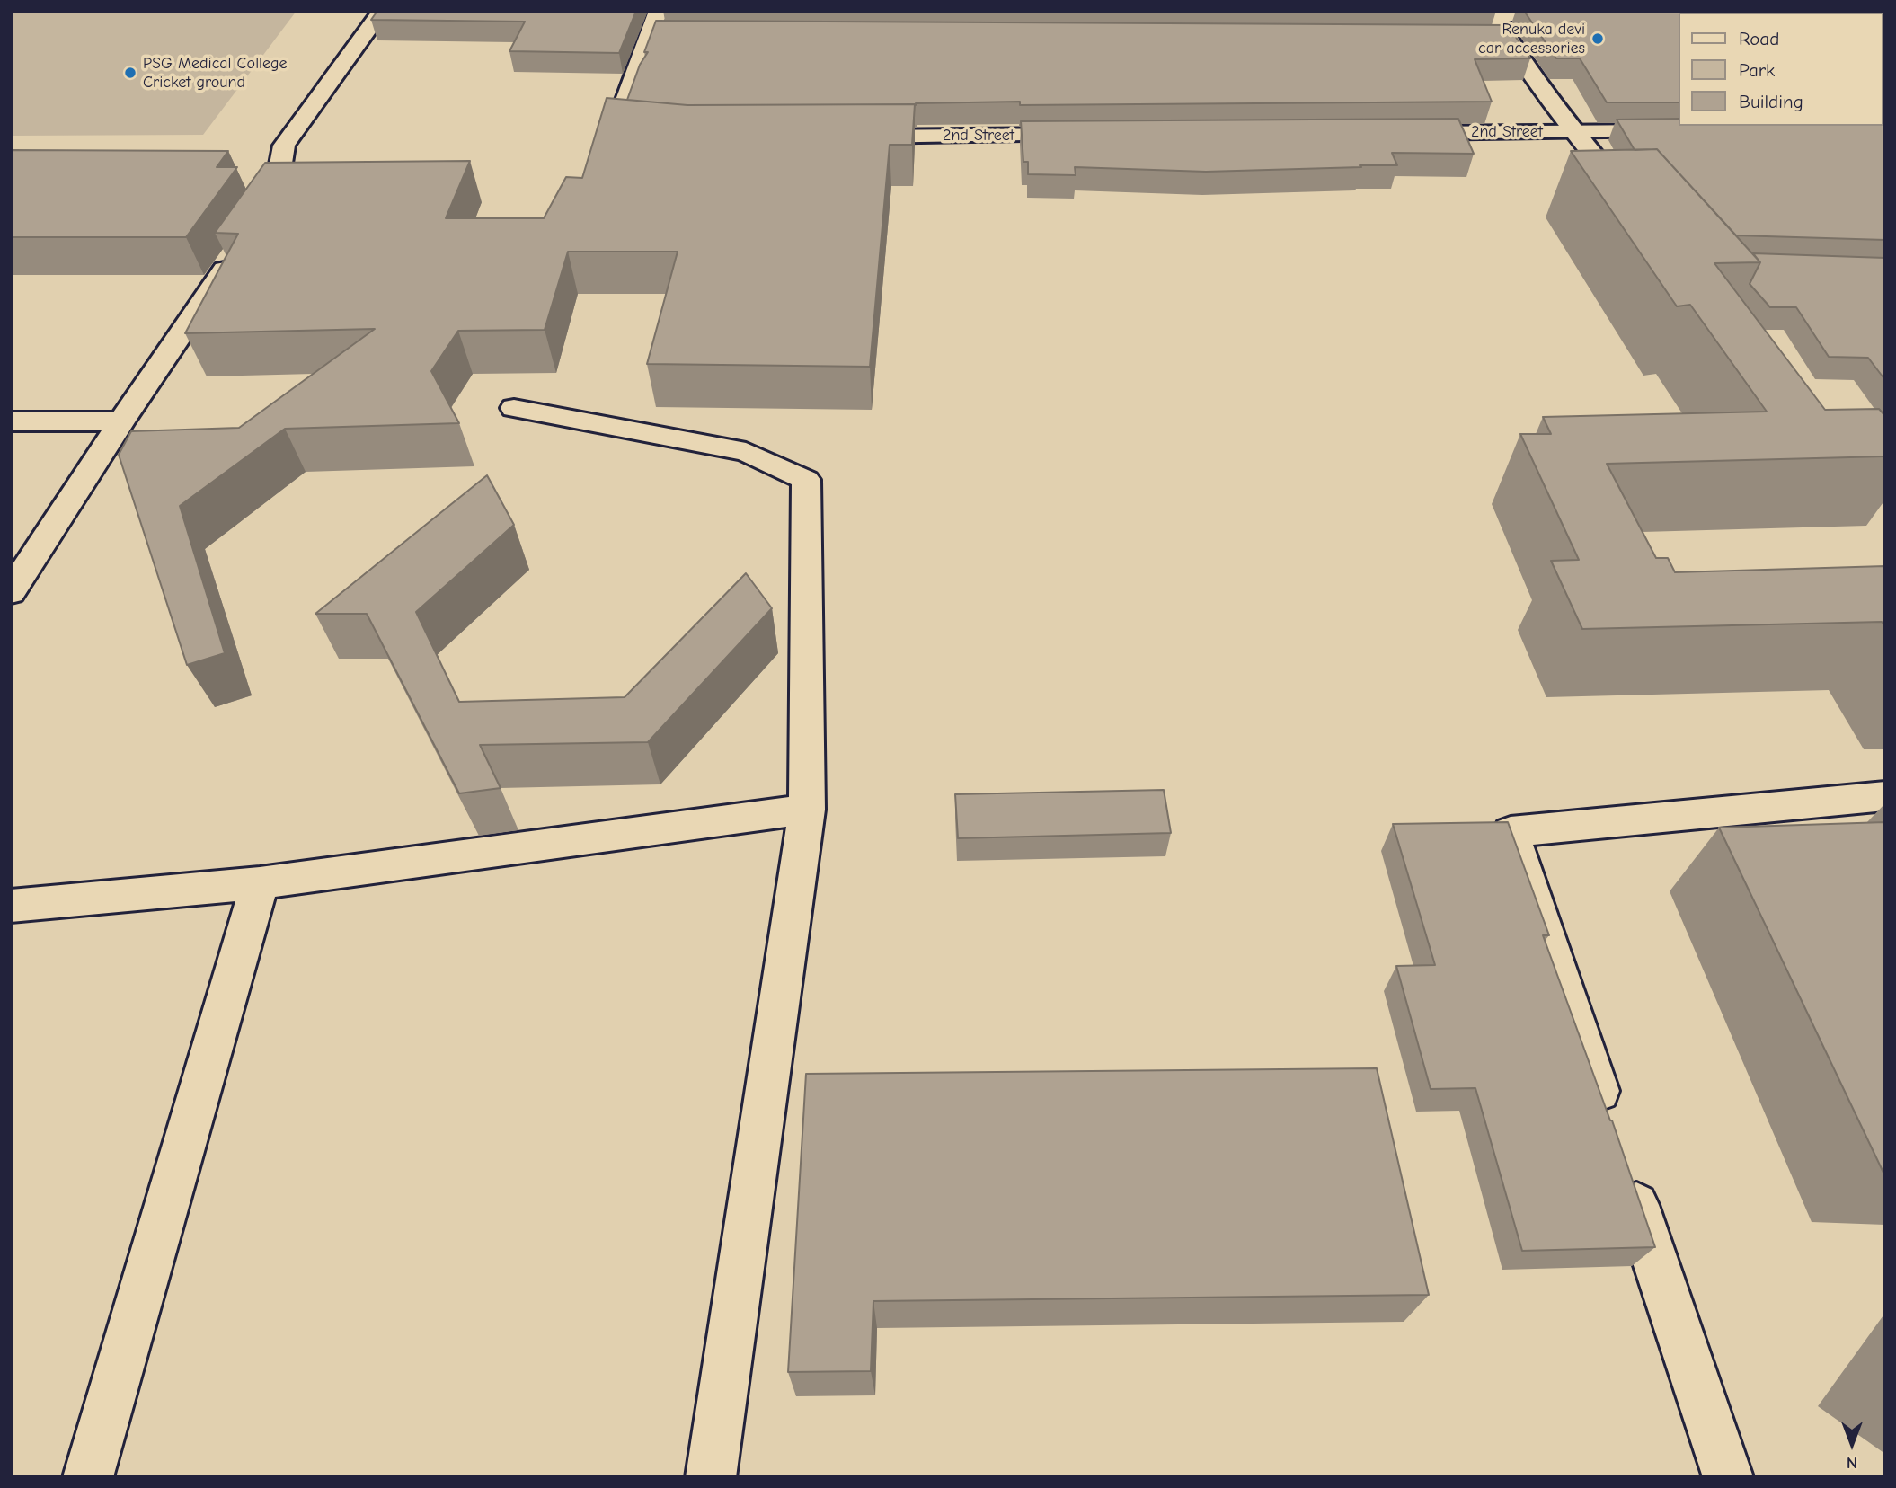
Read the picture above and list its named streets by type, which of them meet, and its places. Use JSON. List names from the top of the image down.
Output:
{
  "streets": {
    "street": ["2nd Street"]
  },
  "places": ["Renuka devi car accessories", "PSG Medical College Cricket ground"],
  "legend": ["Road", "Park", "Building"],
  "north": "bottom"
}
